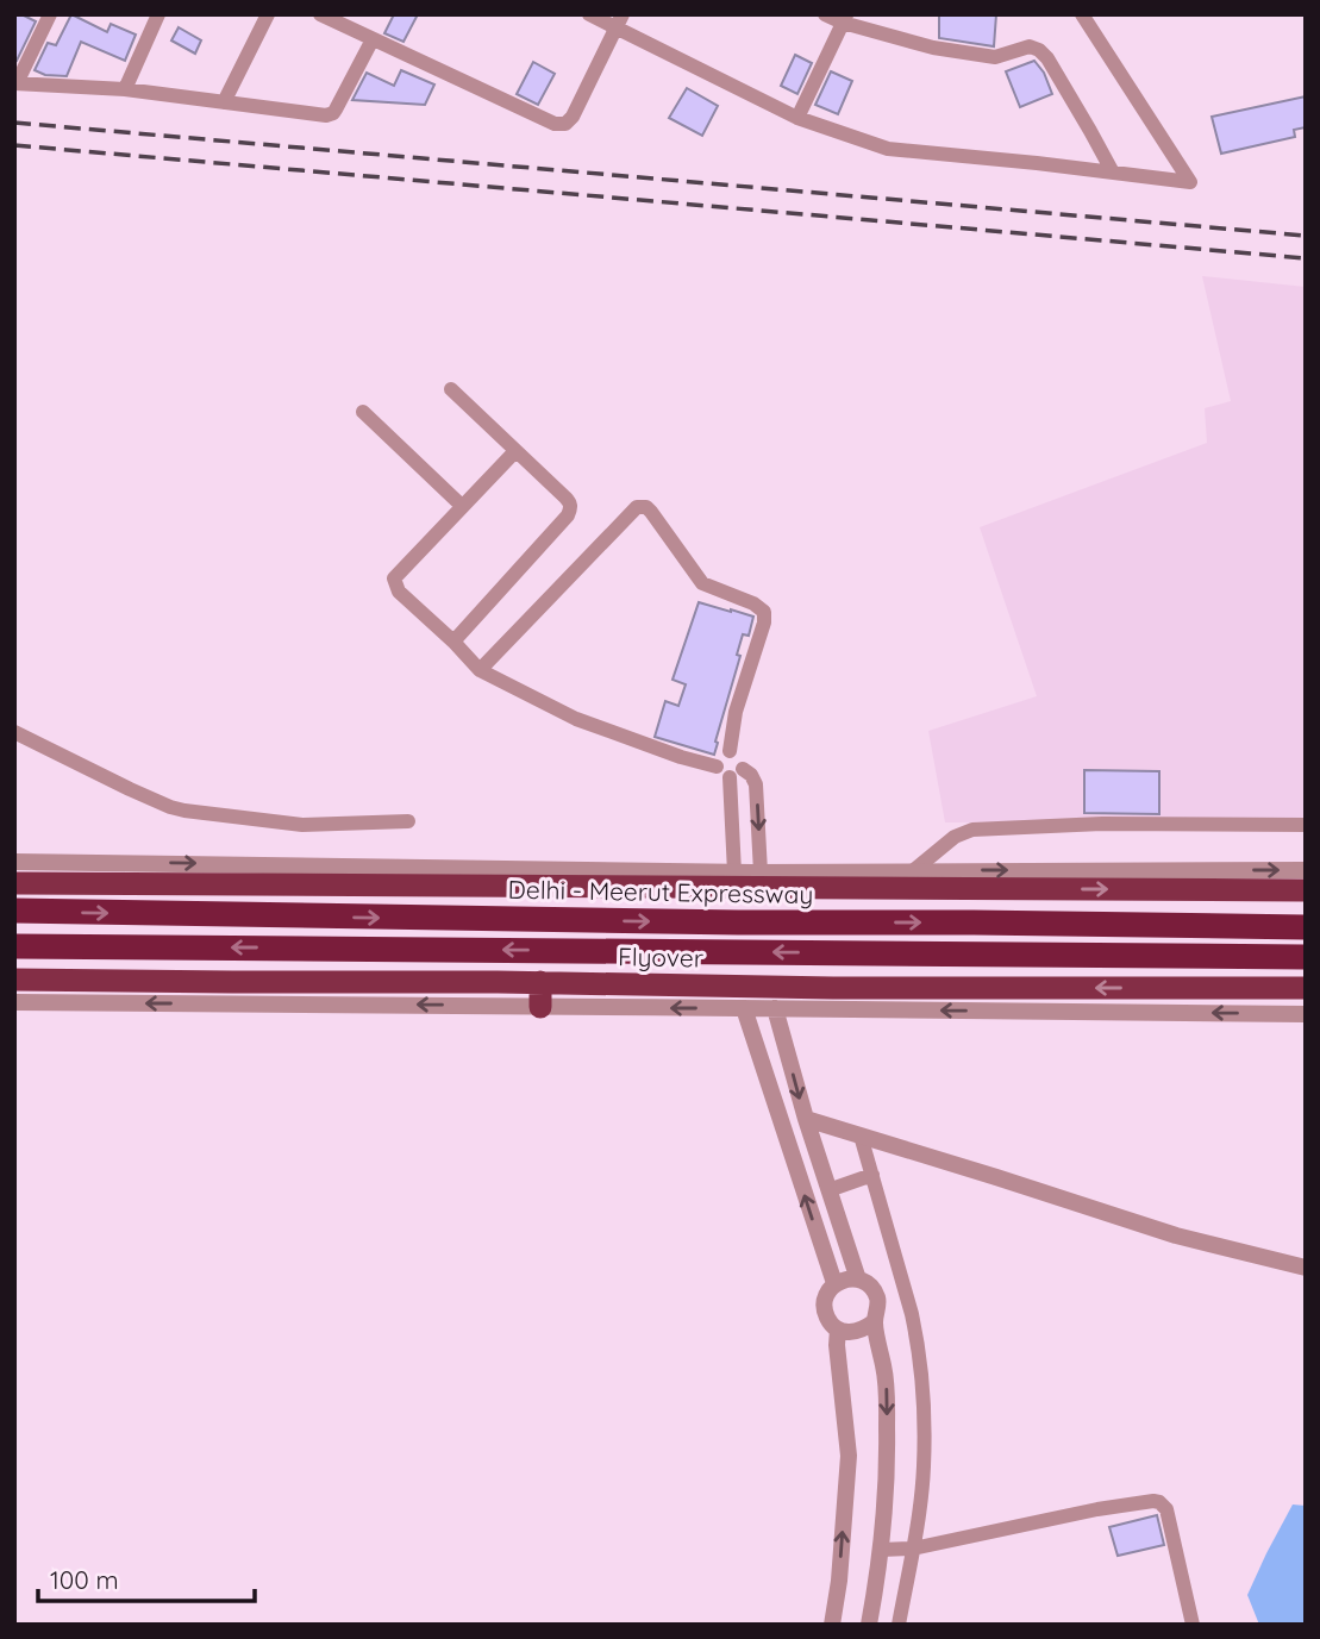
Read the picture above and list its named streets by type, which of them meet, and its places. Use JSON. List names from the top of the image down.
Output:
{
  "streets": {
    "highway": ["Delhi - Meerut Expressway", "Flyover"]
  },
  "scale_bar": "100 m"
}
